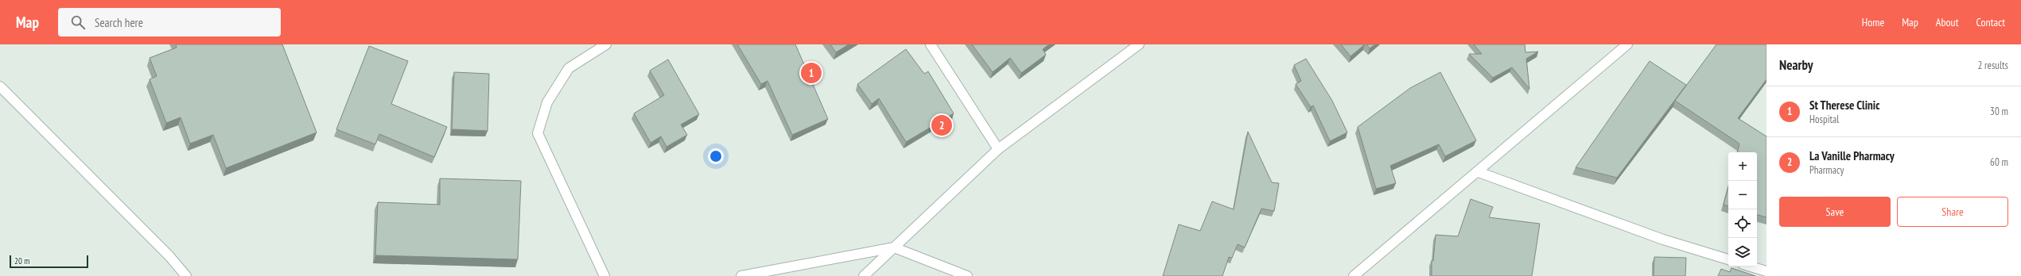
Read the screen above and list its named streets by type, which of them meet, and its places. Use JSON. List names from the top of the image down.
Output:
{
  "scale_bar": "20 m",
  "page": {
    "header": "Map",
    "search": "Search here",
    "nav": [
      "Home",
      "Map",
      "About",
      "Contact"
    ],
    "heading": ["Nearby", "2 results"],
    "pins": ["1", "2"],
    "list": [
      {
        "mark": "1",
        "name": "St Therese Clinic",
        "note": "Hospital",
        "value": "30 m"
      },
      {
        "mark": "2",
        "name": "La Vanille Pharmacy",
        "note": "Pharmacy",
        "value": "60 m"
      }
    ],
    "map_buttons": ["+", "−"],
    "buttons": ["Save", "Share"],
    "scale": "20 m"
  }
}
